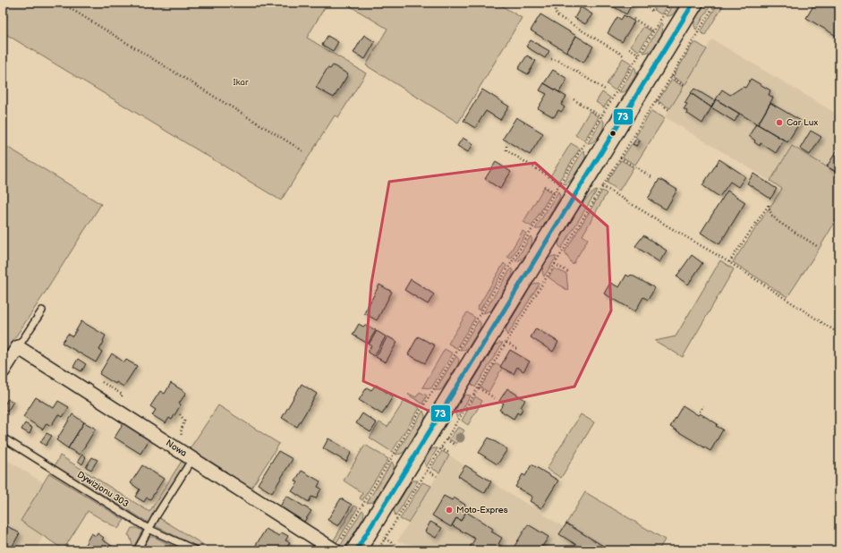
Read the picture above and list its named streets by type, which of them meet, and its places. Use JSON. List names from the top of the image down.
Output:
{
  "streets": {
    "street": ["Nowa"],
    "lane": ["Dywizjonu 303"]
  },
  "parks": ["Ikar"],
  "places": ["Car Lux", "Moto-Expres"],
  "lines": ["transit line 73"]
}
